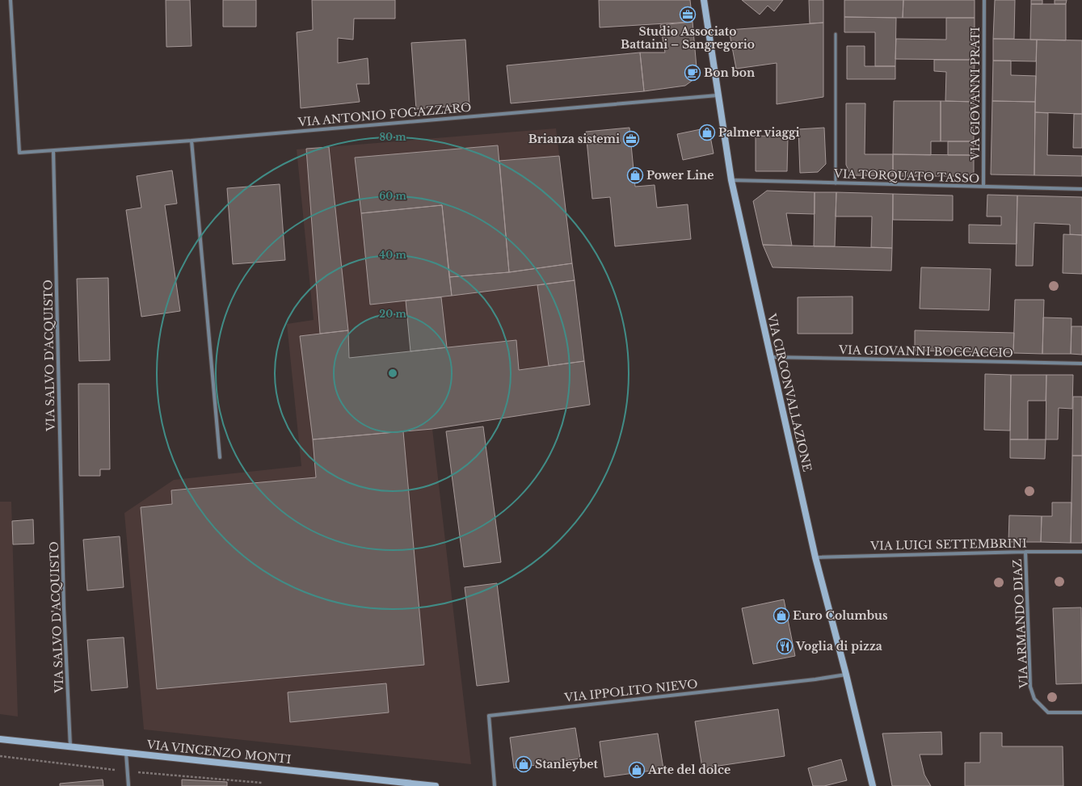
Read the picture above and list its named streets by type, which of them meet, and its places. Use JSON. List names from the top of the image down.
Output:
{
  "streets": {
    "street": [
      "VIA GIOVANNI PRATI",
      "VIA ANTONIO FOGAZZARO",
      "VIA TORQUATO TASSO",
      "VIA GIOVANNI BOCCACCIO",
      "VIA SALVO D'ACQUISTO",
      "VIA CIRCONVALLAZIONE",
      "VIA LUIGI SETTEMBRINI",
      "VIA ARMANDO DIAZ",
      "VIA IPPOLITO NIEVO",
      "VIA VINCENZO MONTI"
    ]
  },
  "crossings": [
    ["VIA GIOVANNI PRATI", "VIA TORQUATO TASSO"],
    ["VIA ANTONIO FOGAZZARO", "VIA SALVO D'ACQUISTO"],
    ["VIA ANTONIO FOGAZZARO", "VIA CIRCONVALLAZIONE"],
    ["VIA TORQUATO TASSO", "VIA CIRCONVALLAZIONE"],
    ["VIA GIOVANNI BOCCACCIO", "VIA CIRCONVALLAZIONE"],
    ["VIA SALVO D'ACQUISTO", "VIA VINCENZO MONTI"],
    ["VIA CIRCONVALLAZIONE", "VIA LUIGI SETTEMBRINI"],
    ["VIA CIRCONVALLAZIONE", "VIA IPPOLITO NIEVO"],
    ["VIA LUIGI SETTEMBRINI", "VIA ARMANDO DIAZ"]
  ],
  "places": {
    "office": ["Studio Associato Battaini – Sangregorio", "Brianza sistemi"],
    "cafe": ["Bon bon"],
    "shop": [
      "Palmer viaggi",
      "Power Line",
      "Euro Columbus",
      "Stanleybet",
      "Arte del dolce"
    ],
    "restaurant": ["Voglia di pizza"]
  },
  "rings": [
    "80 m",
    "60 m",
    "40 m",
    "20 m"
  ]
}
